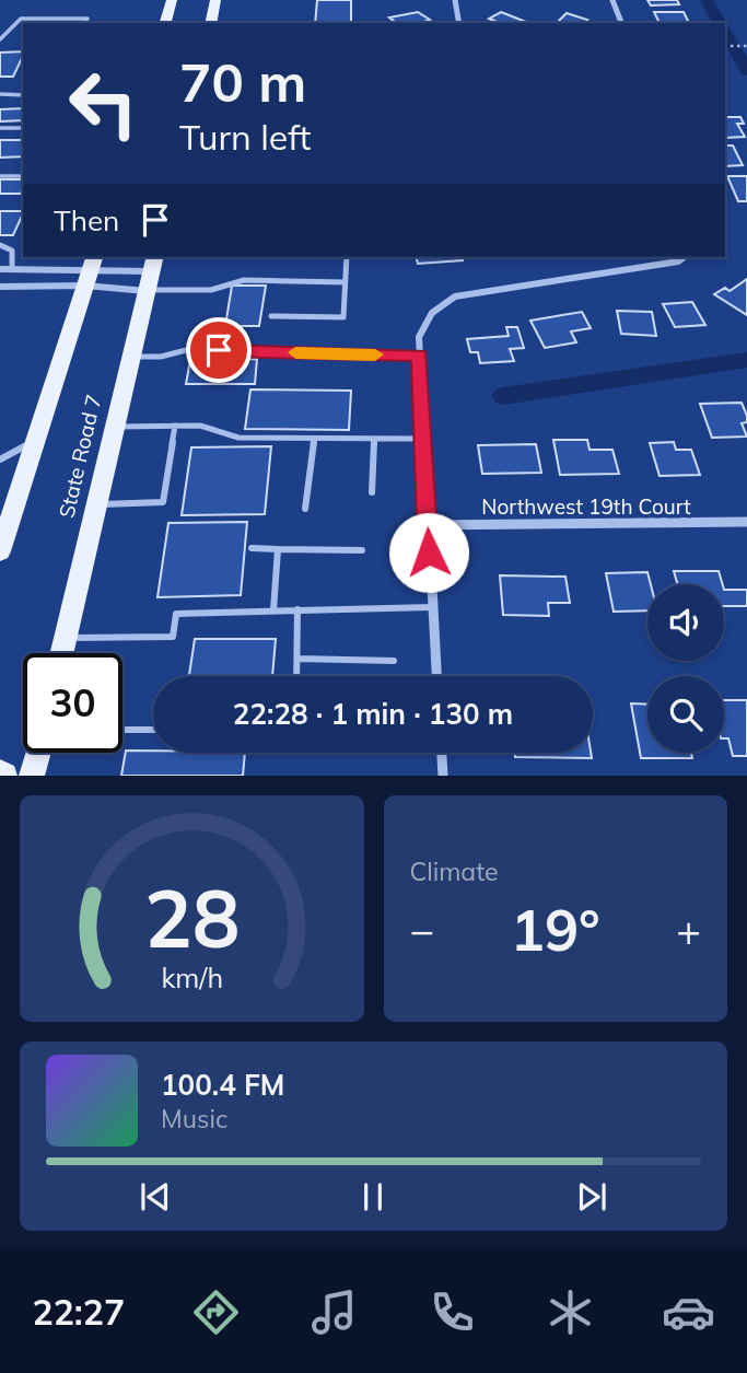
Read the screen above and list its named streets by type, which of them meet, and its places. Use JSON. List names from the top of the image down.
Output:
{
  "streets": {
    "main road": ["State Road 7"],
    "street": ["Northwest 19th Court"]
  },
  "page": {
    "turn": ["70 m", "Turn left"],
    "then": "Then",
    "limit": "30",
    "trip": "22:28 · 1 min · 130 m",
    "tile": "Climate",
    "heat": ["−", "19°", "+"],
    "song": ["100.4 FM", "Music"],
    "tabs": "22:27",
    "gauge": ["28", "km/h"]
  }
}
